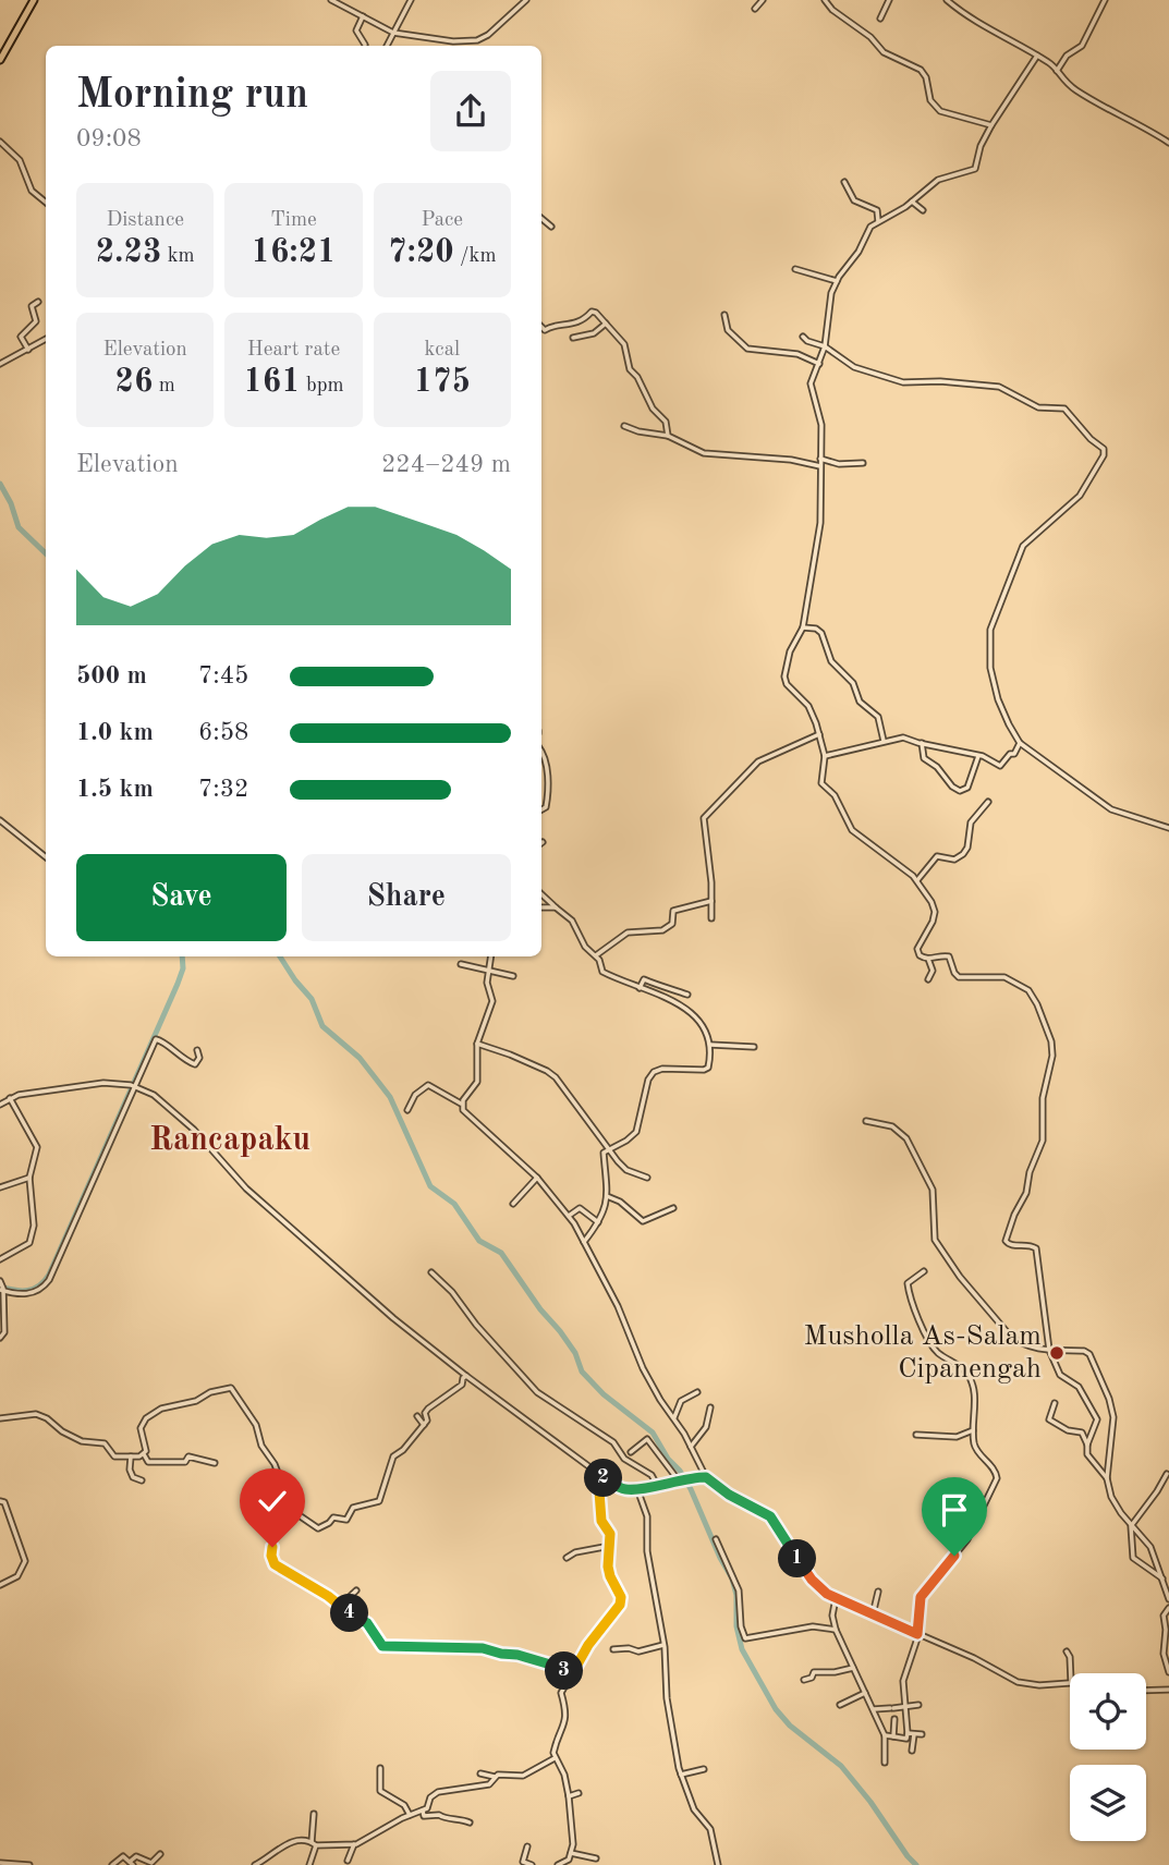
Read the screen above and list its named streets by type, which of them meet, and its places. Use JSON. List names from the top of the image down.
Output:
{
  "districts": ["Rancapaku"],
  "places": ["Musholla As-Salam Cipanengah"],
  "page": {
    "heading": ["Morning run", "09:08"],
    "stats": [
      ["Distance", "2.23 km"],
      ["Time", "16:21"],
      ["Pace", "7:20 /km"],
      ["Elevation", "26 m"],
      ["Heart rate", "161 bpm"],
      ["kcal", "175"]
    ],
    "chart": ["Elevation", "224–249 m"],
    "list": [
      {
        "name": "500 m",
        "note": "7:45"
      },
      {
        "name": "1.0 km",
        "note": "6:58"
      },
      {
        "name": "1.5 km",
        "note": "7:32"
      }
    ],
    "buttons": ["Save", "Share"],
    "pins": [
      "2",
      "1",
      "4",
      "3"
    ]
  }
}
